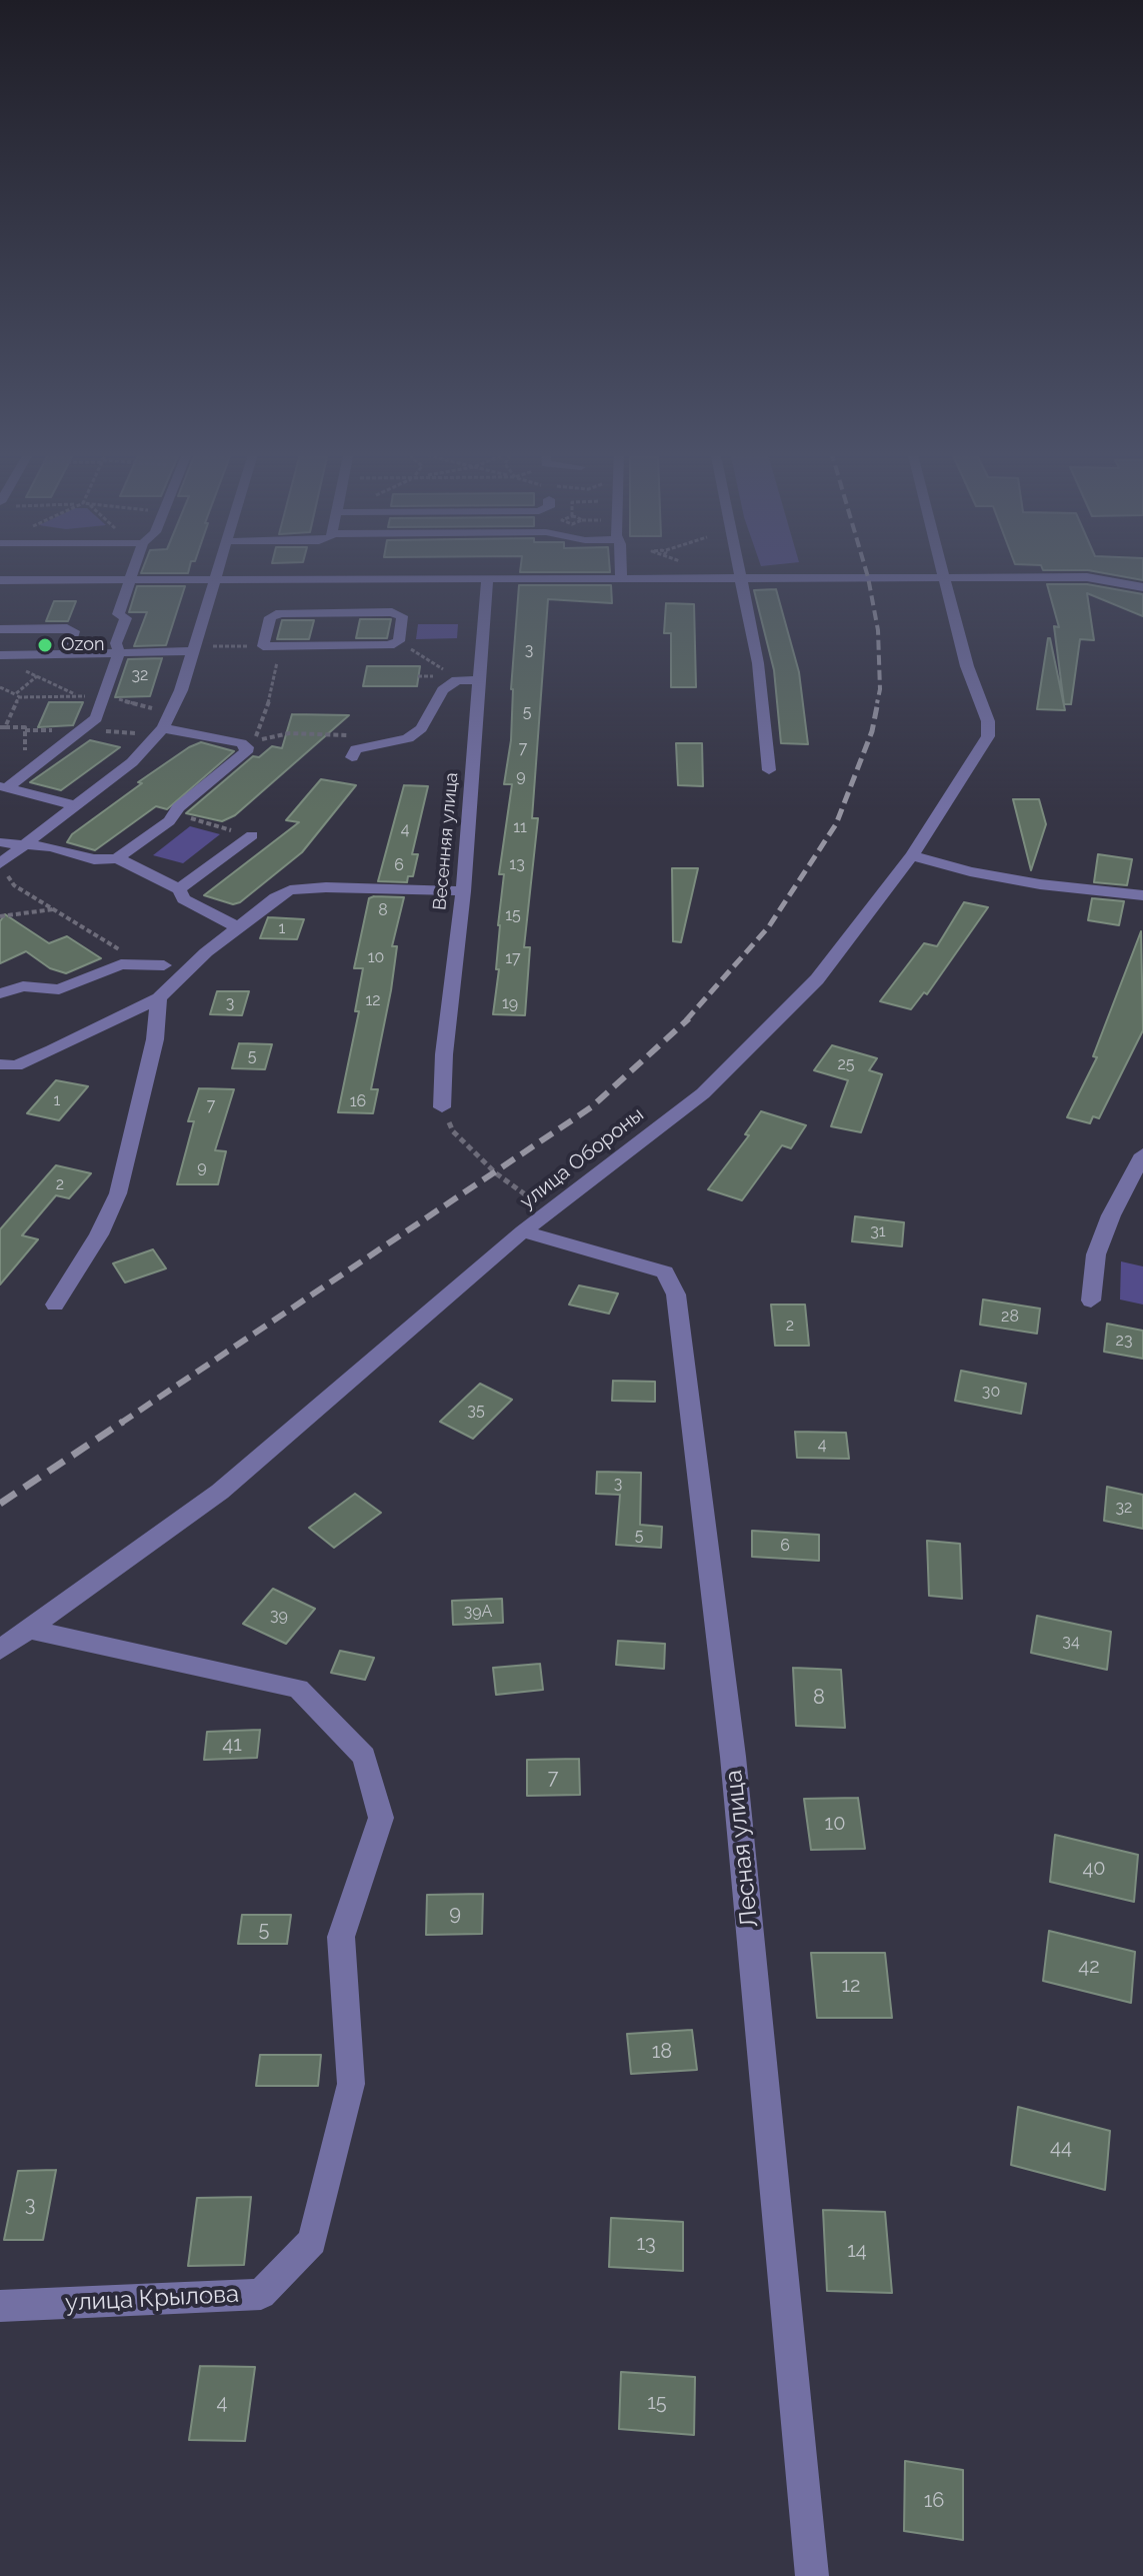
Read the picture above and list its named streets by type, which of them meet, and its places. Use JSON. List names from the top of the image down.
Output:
{
  "streets": {
    "street": [
      "Весенняя улица",
      "улица Обороны",
      "Лесная улица",
      "улица Крылова"
    ]
  },
  "crossings": [
    ["улица Обороны", "Лесная улица"],
    ["улица Обороны", "улица Крылова"]
  ],
  "places": ["Ozon"],
  "house_numbers": [
    "3",
    "32",
    "5",
    "7",
    "9",
    "11",
    "4",
    "13",
    "6",
    "8",
    "15",
    "1",
    "10",
    "17",
    "12",
    "3",
    "19",
    "5",
    "25",
    "1",
    "16",
    "7",
    "9",
    "2",
    "31",
    "28",
    "2",
    "23",
    "30",
    "35",
    "4",
    "3",
    "32",
    "5",
    "6",
    "39А",
    "39",
    "34",
    "8",
    "41",
    "7",
    "10",
    "40",
    "9",
    "5",
    "42",
    "12",
    "18",
    "44",
    "3",
    "13",
    "14",
    "4",
    "15",
    "16"
  ]
}
